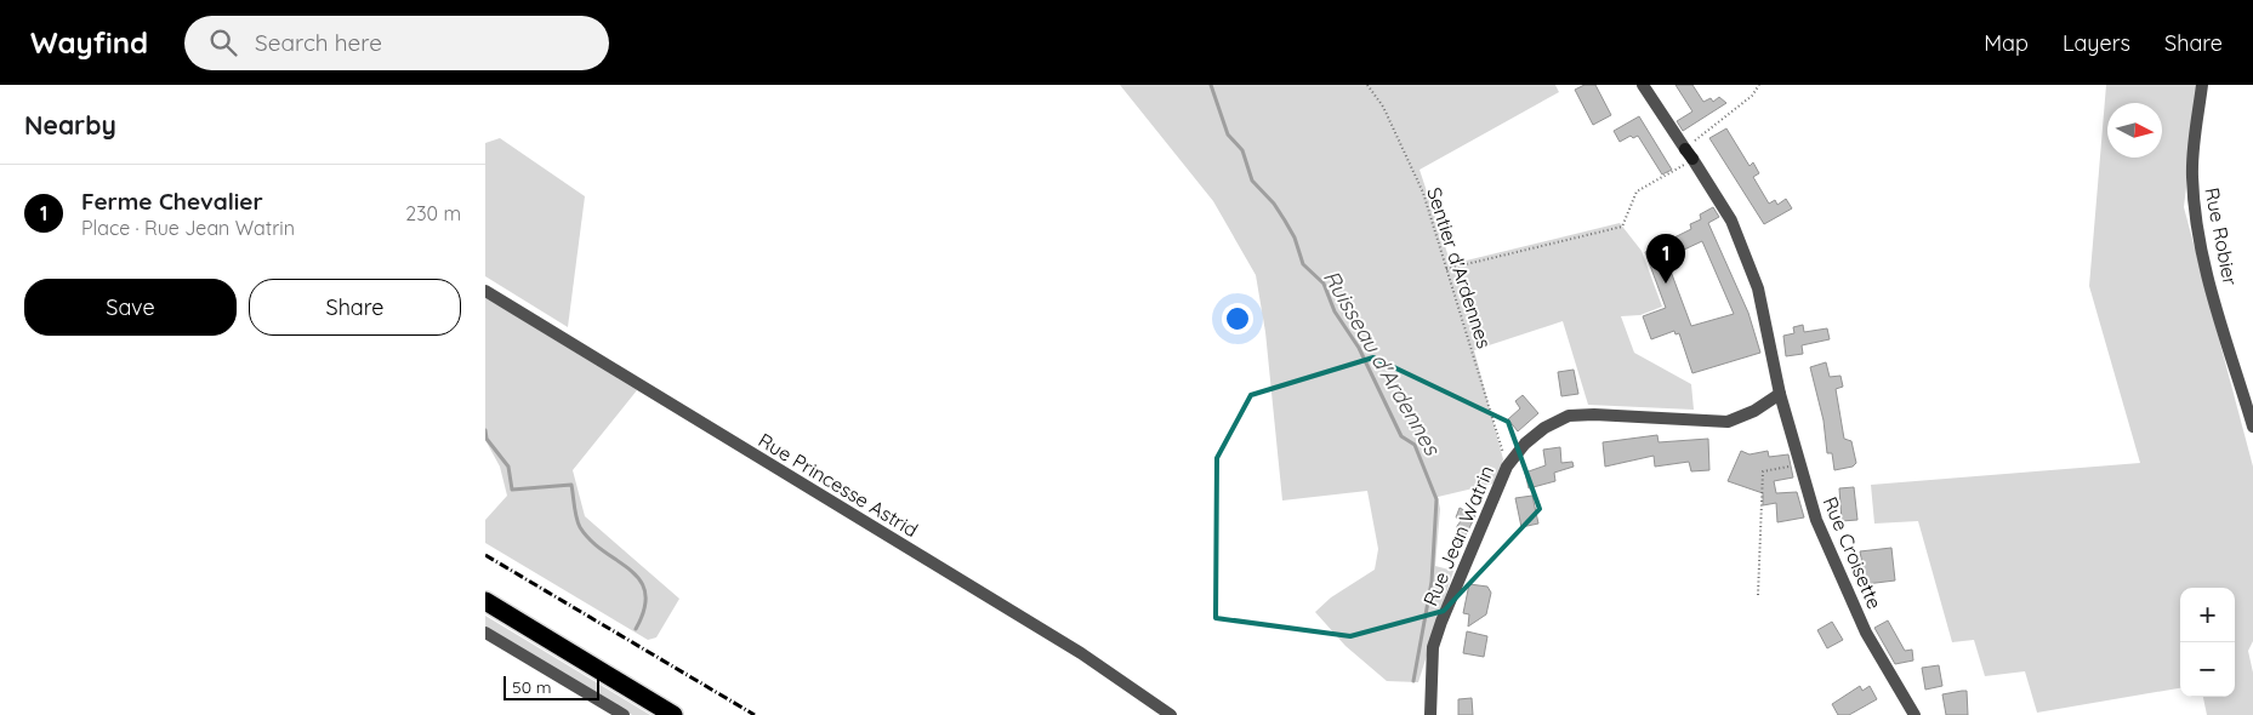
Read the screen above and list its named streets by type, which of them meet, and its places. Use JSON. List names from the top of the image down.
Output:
{
  "streets": {
    "street": [
      "Rue Robier",
      "Rue Princesse Astrid",
      "Rue Jean Watrin",
      "Rue Croisette"
    ],
    "path": ["Sentier d'Ardennes"]
  },
  "crossings": [
    ["Sentier d'Ardennes", "Rue Jean Watrin"],
    ["Rue Jean Watrin", "Rue Croisette"]
  ],
  "water": ["Ruisseau d'Ardennes"],
  "scale_bar": "50 m",
  "north": "right",
  "page": {
    "header": "Wayfind",
    "search": "Search here",
    "nav": ["Map", "Layers", "Share"],
    "heading": "Nearby",
    "list": [
      {
        "mark": "1",
        "name": "Ferme Chevalier",
        "note": "Place · Rue Jean Watrin",
        "value": "230 m"
      }
    ],
    "pins": "1",
    "buttons": ["Save", "Share"],
    "map_buttons": ["+", "−"],
    "scale": "50 m"
  }
}
